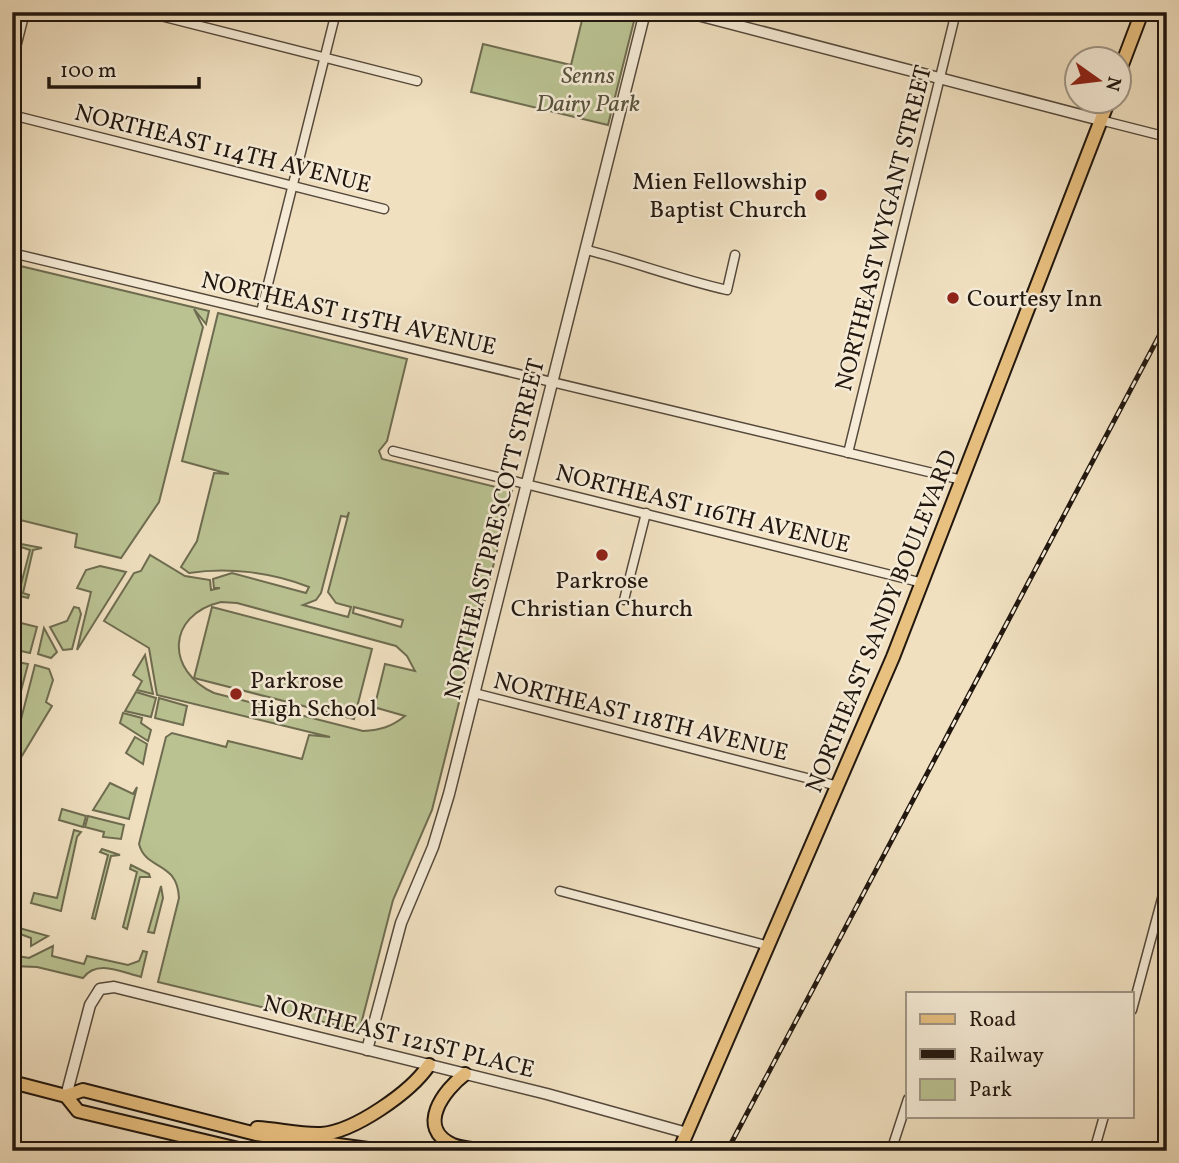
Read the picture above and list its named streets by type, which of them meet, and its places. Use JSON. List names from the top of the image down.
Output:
{
  "streets": {
    "main road": ["NORTHEAST SANDY BOULEVARD"],
    "street": [
      "NORTHEAST 114TH AVENUE",
      "NORTHEAST WYGANT STREET",
      "NORTHEAST 115TH AVENUE",
      "NORTHEAST 116TH AVENUE",
      "NORTHEAST PRESCOTT STREET",
      "NORTHEAST 118TH AVENUE",
      "NORTHEAST 121ST PLACE"
    ]
  },
  "crossings": [
    ["NORTHEAST WYGANT STREET", "NORTHEAST 115TH AVENUE"],
    ["NORTHEAST 115TH AVENUE", "NORTHEAST PRESCOTT STREET"],
    ["NORTHEAST 115TH AVENUE", "NORTHEAST SANDY BOULEVARD"],
    ["NORTHEAST 116TH AVENUE", "NORTHEAST PRESCOTT STREET"],
    ["NORTHEAST 116TH AVENUE", "NORTHEAST SANDY BOULEVARD"],
    ["NORTHEAST PRESCOTT STREET", "NORTHEAST 118TH AVENUE"],
    ["NORTHEAST PRESCOTT STREET", "NORTHEAST 121ST PLACE"],
    ["NORTHEAST SANDY BOULEVARD", "NORTHEAST 118TH AVENUE"],
    ["NORTHEAST SANDY BOULEVARD", "NORTHEAST 121ST PLACE"]
  ],
  "parks": ["Senns Dairy Park"],
  "places": [
    "Mien Fellowship Baptist Church",
    "Courtesy Inn",
    "Parkrose Christian Church",
    "Parkrose High School"
  ],
  "legend": ["Road", "Railway", "Park"],
  "scale_bar": "100 m",
  "north": "right"
}
